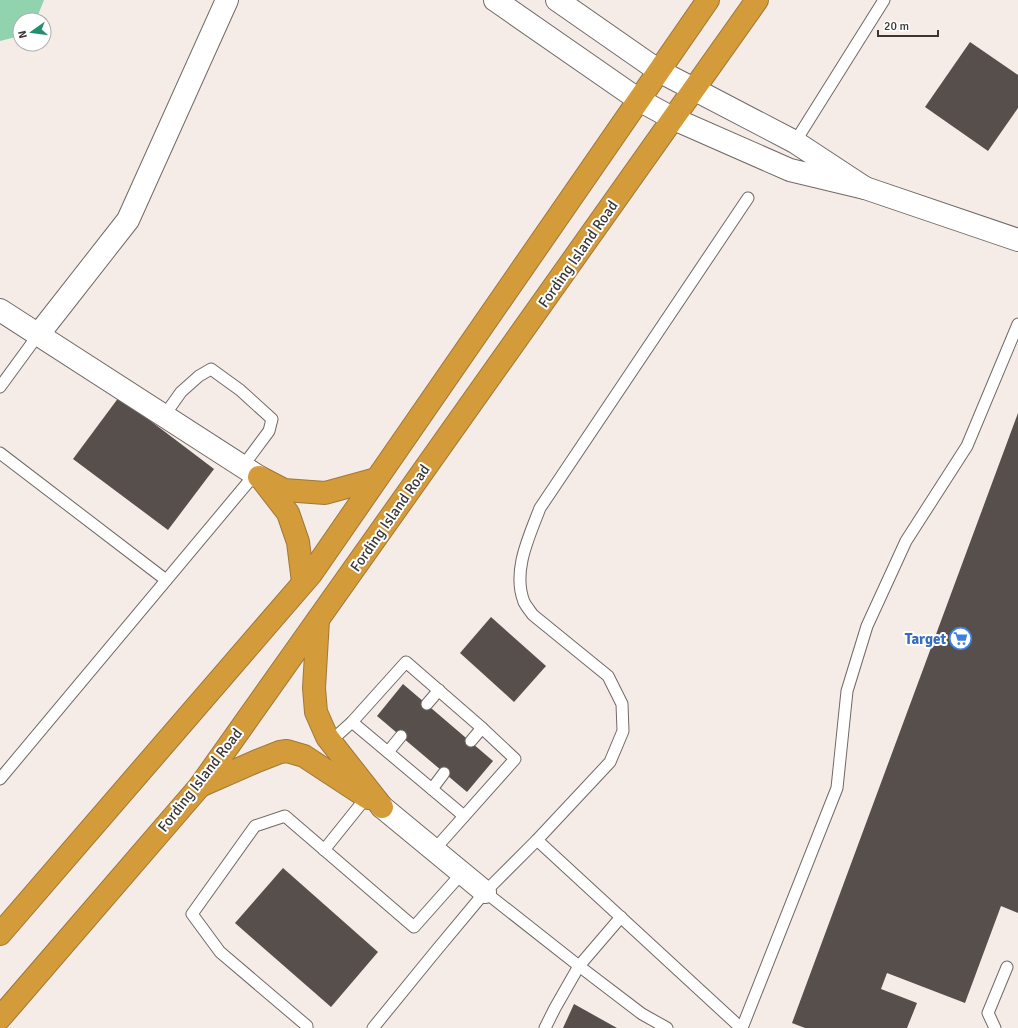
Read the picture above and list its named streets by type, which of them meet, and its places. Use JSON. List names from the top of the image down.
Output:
{
  "streets": {
    "highway": ["Fording Island Road"]
  },
  "places": {
    "supermarket": ["Target"]
  },
  "scale_bar": "20 m",
  "north": "left"
}
